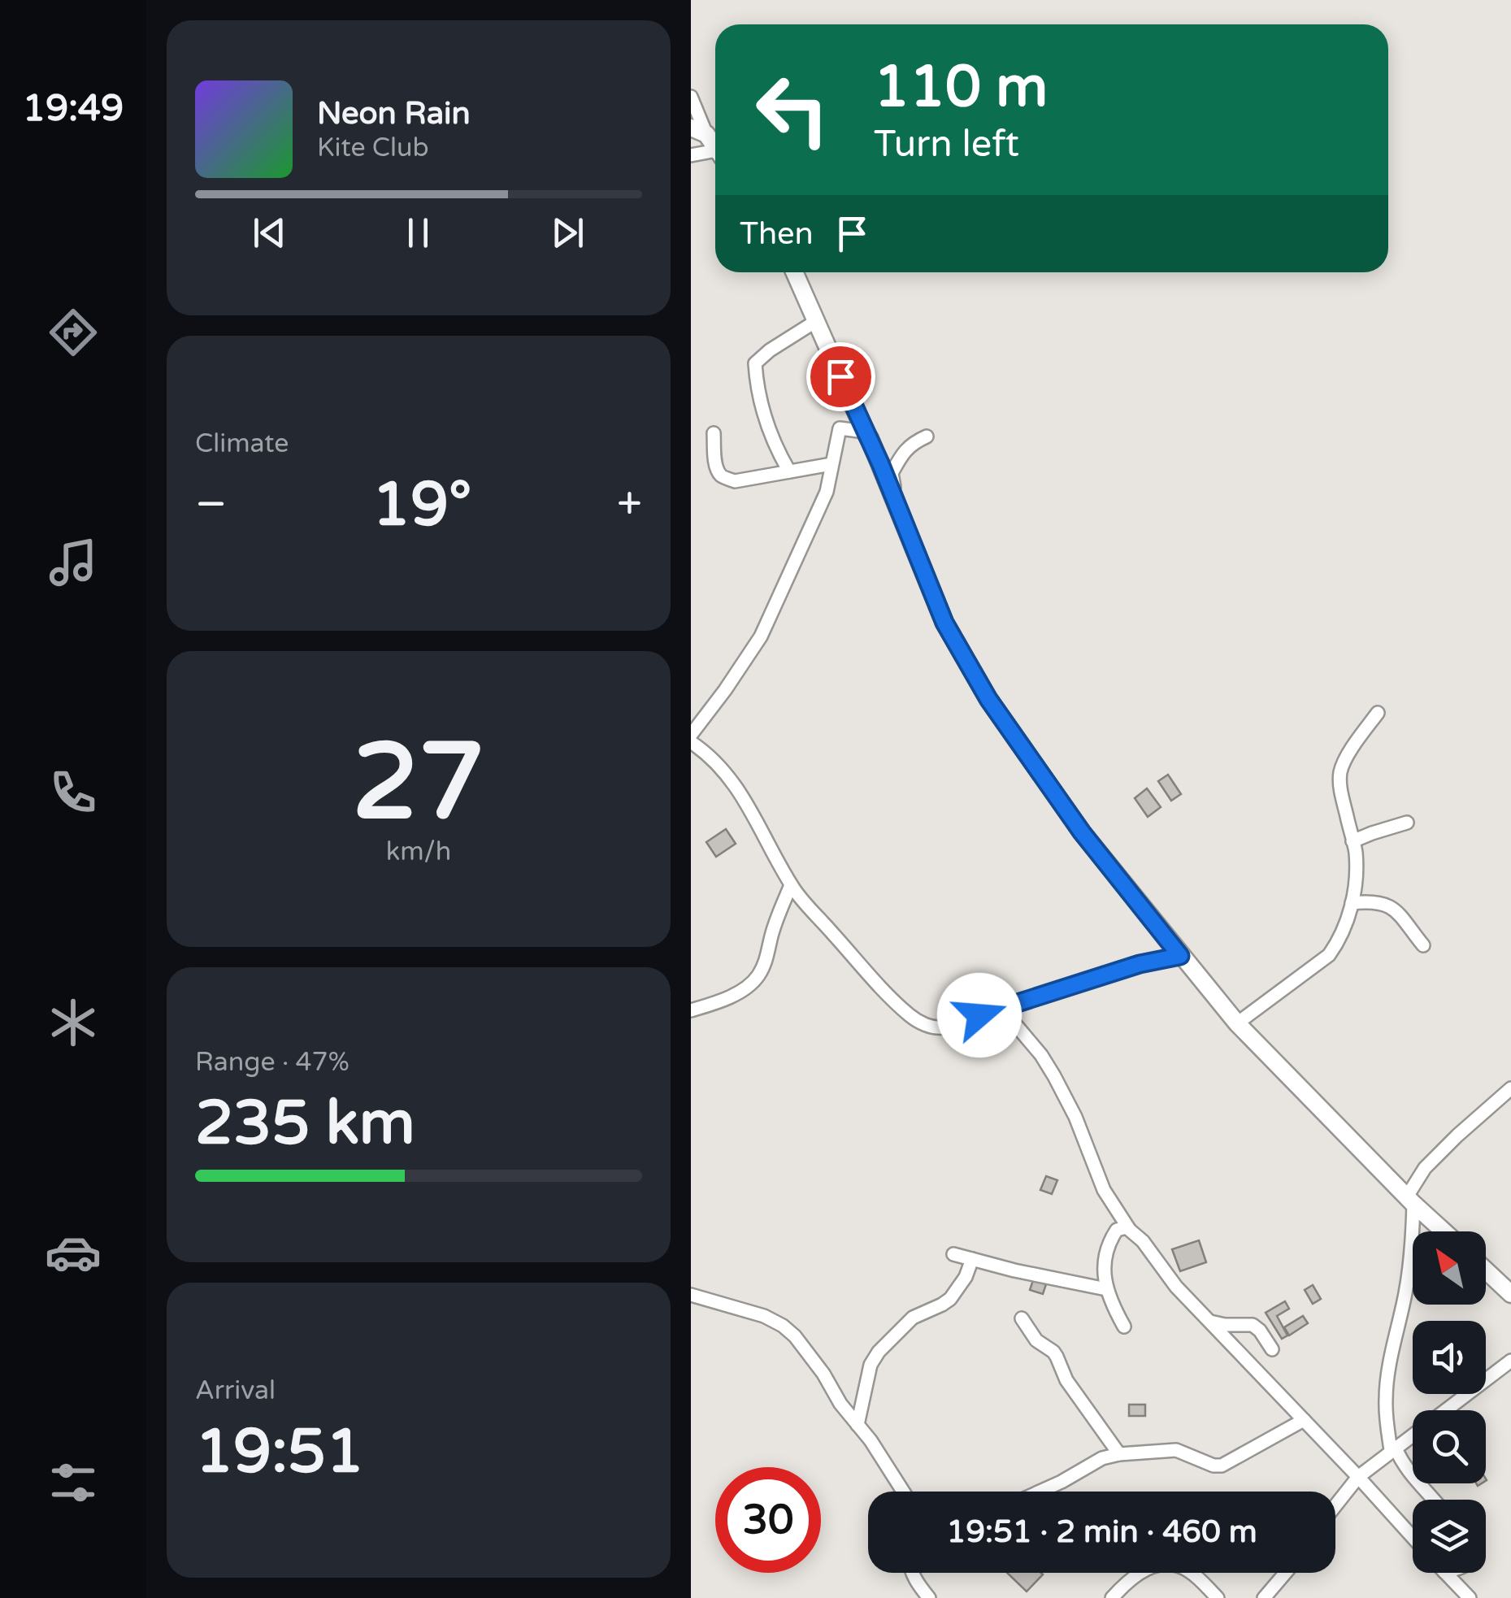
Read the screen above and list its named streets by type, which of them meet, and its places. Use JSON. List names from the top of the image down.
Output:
{
  "north": "top left",
  "page": {
    "tabs": "19:49",
    "turn": ["110 m", "Turn left"],
    "song": ["Neon Rain", "Kite Club"],
    "then": "Then",
    "tile": [
      "Climate",
      ["27", "km/h"],
      ["Range · 47%", "235 km"],
      ["Arrival", "19:51"]
    ],
    "heat": ["−", "19°", "+"],
    "limit": "30",
    "trip": "19:51 · 2 min · 460 m"
  }
}
